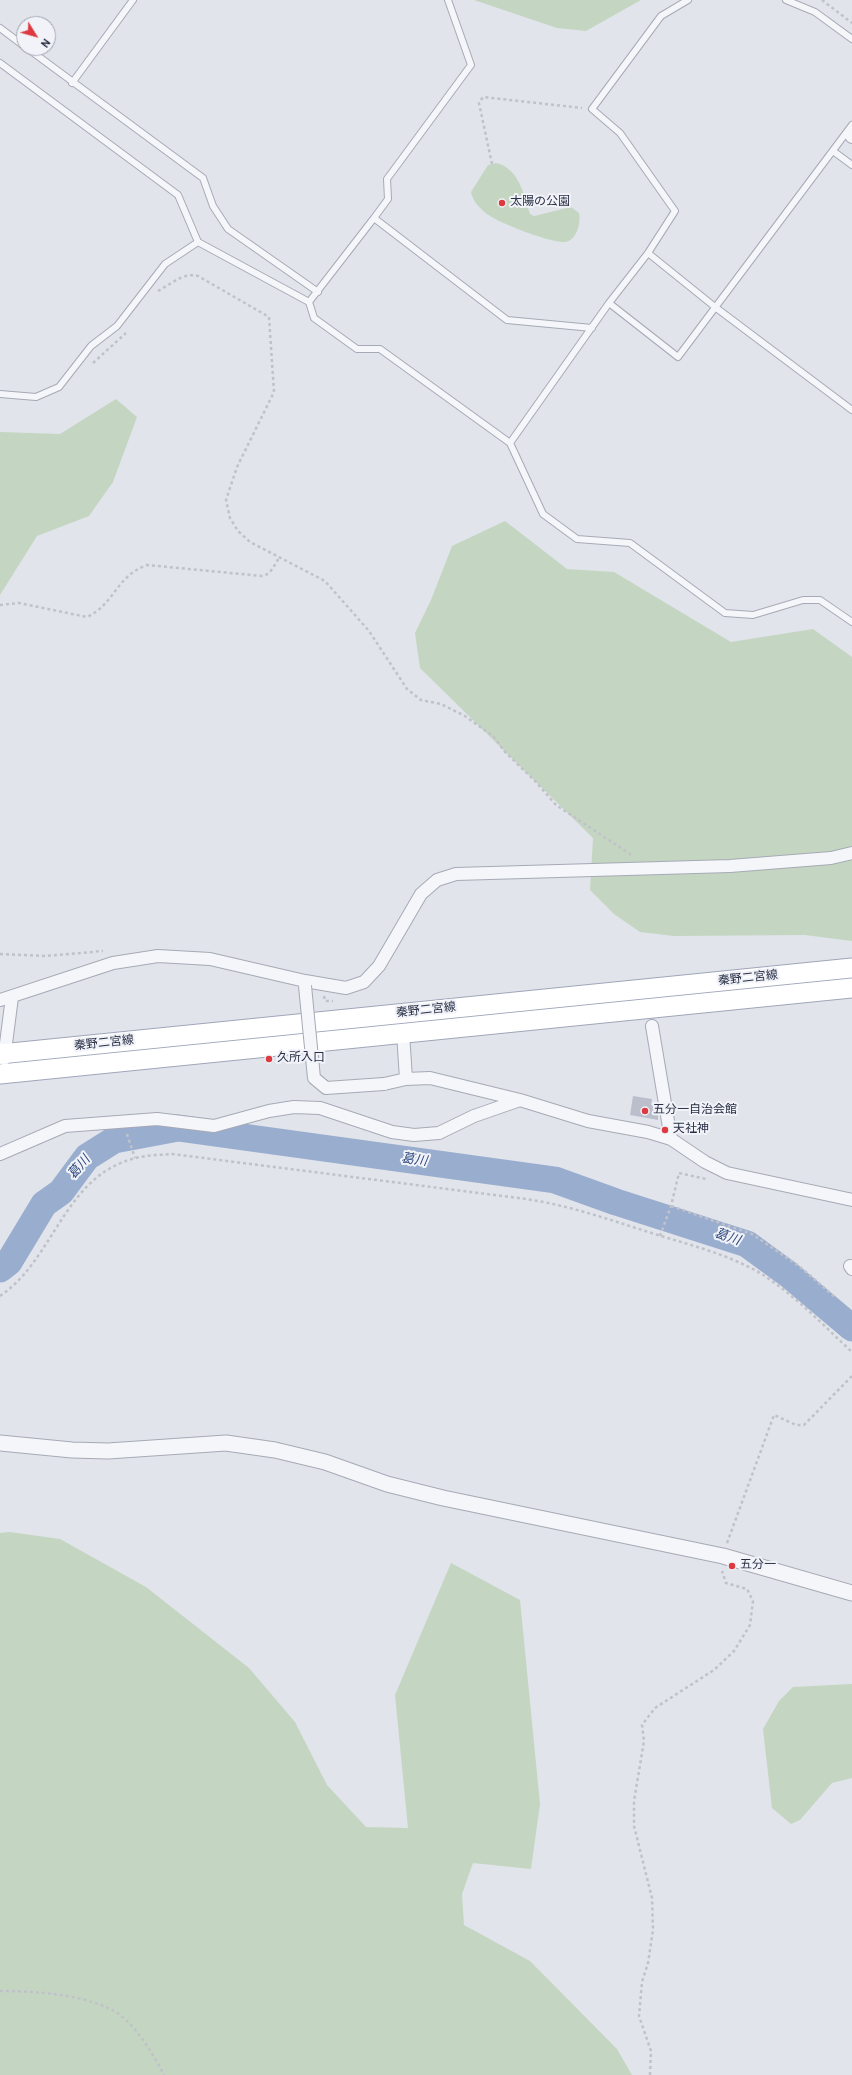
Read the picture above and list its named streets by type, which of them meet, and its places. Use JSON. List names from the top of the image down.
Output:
{
  "streets": {
    "main road": ["秦野二宮線"]
  },
  "water": ["葛川"],
  "places": [
    "太陽の公園",
    "久所入口",
    "五分一自治会館",
    "天社神",
    "五分一"
  ],
  "north": "bottom right"
}
